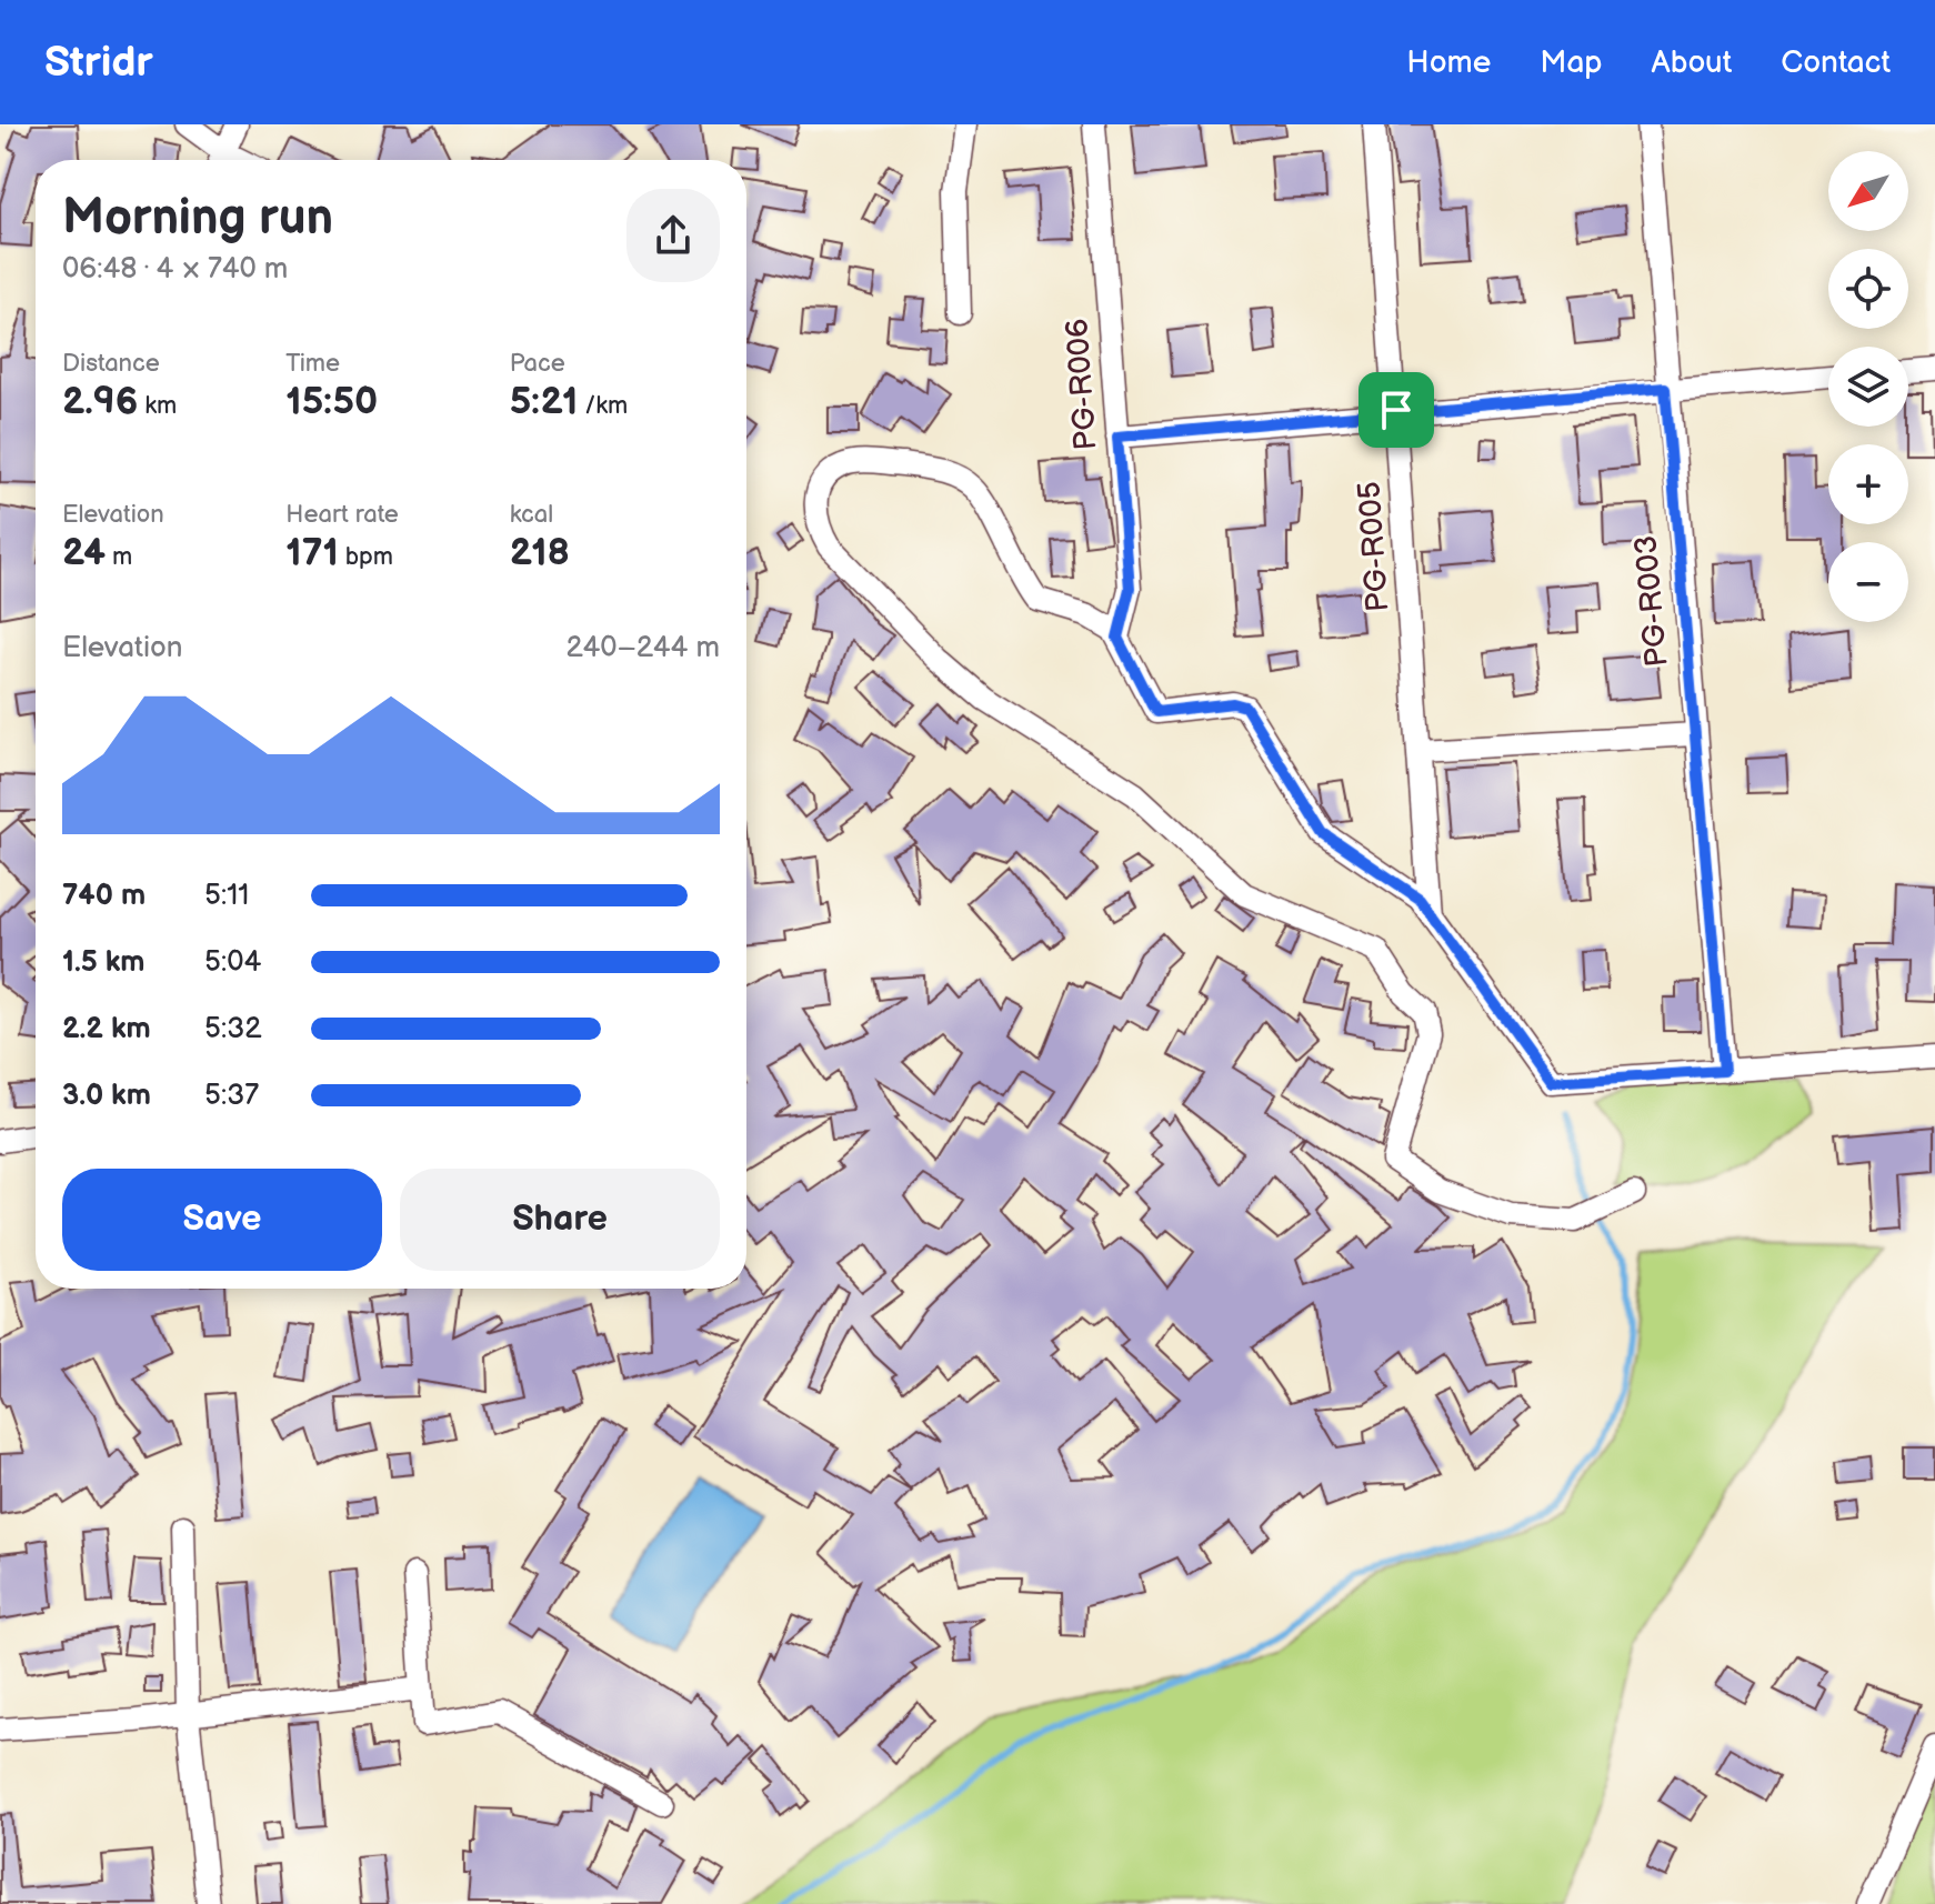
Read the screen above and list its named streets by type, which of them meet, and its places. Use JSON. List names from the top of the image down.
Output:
{
  "streets": {
    "street": ["PG-R006", "PG-R005", "PG-R003"]
  },
  "north": "bottom left",
  "page": {
    "header": "Stridr",
    "nav": [
      "Home",
      "Map",
      "About",
      "Contact"
    ],
    "map_buttons": ["+", "−"],
    "heading": ["Morning run", "06:48 · 4 × 740 m"],
    "stats": [
      ["Distance", "2.96 km"],
      ["Time", "15:50"],
      ["Pace", "5:21 /km"],
      ["Elevation", "24 m"],
      ["Heart rate", "171 bpm"],
      ["kcal", "218"]
    ],
    "chart": ["Elevation", "240–244 m"],
    "list": [
      {
        "name": "740 m",
        "note": "5:11"
      },
      {
        "name": "1.5 km",
        "note": "5:04"
      },
      {
        "name": "2.2 km",
        "note": "5:32"
      },
      {
        "name": "3.0 km",
        "note": "5:37"
      }
    ],
    "buttons": ["Save", "Share"]
  }
}
